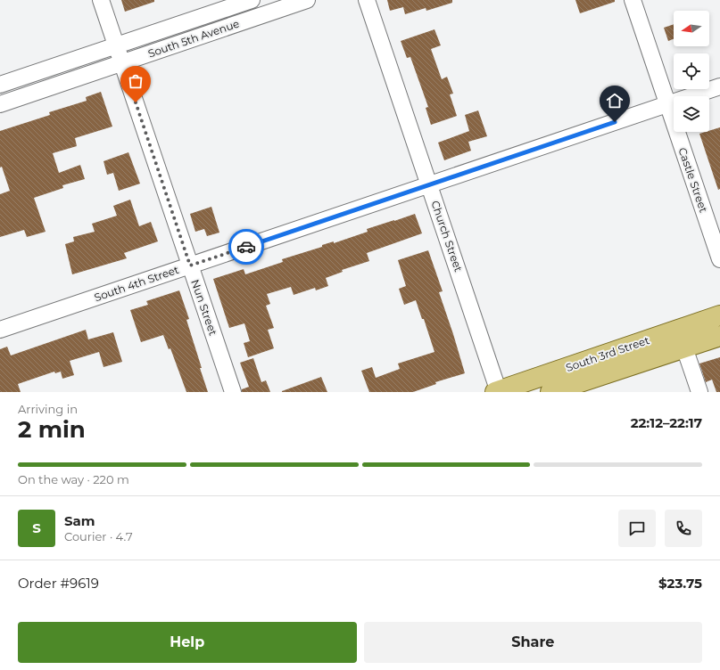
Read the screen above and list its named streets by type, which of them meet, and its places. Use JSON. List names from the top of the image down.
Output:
{
  "streets": {
    "main road": ["South 3rd Street"],
    "street": [
      "South 5th Avenue",
      "Castle Street",
      "Church Street",
      "South 4th Street",
      "Nun Street"
    ]
  },
  "crossings": [
    ["South 5th Avenue", "Nun Street"],
    ["Castle Street", "South 4th Street"],
    ["Church Street", "South 4th Street"],
    ["Church Street", "South 3rd Street"],
    ["South 4th Street", "Nun Street"]
  ],
  "north": "left",
  "page": {
    "heading": ["2 min", "Arriving in", "22:12–22:17"],
    "panel": [
      "Sam",
      "Courier · 4.7",
      "Order #9619",
      "$23.75"
    ],
    "bar": "On the way · 220 m",
    "round": "S",
    "buttons": ["Help", "Share"]
  }
}
